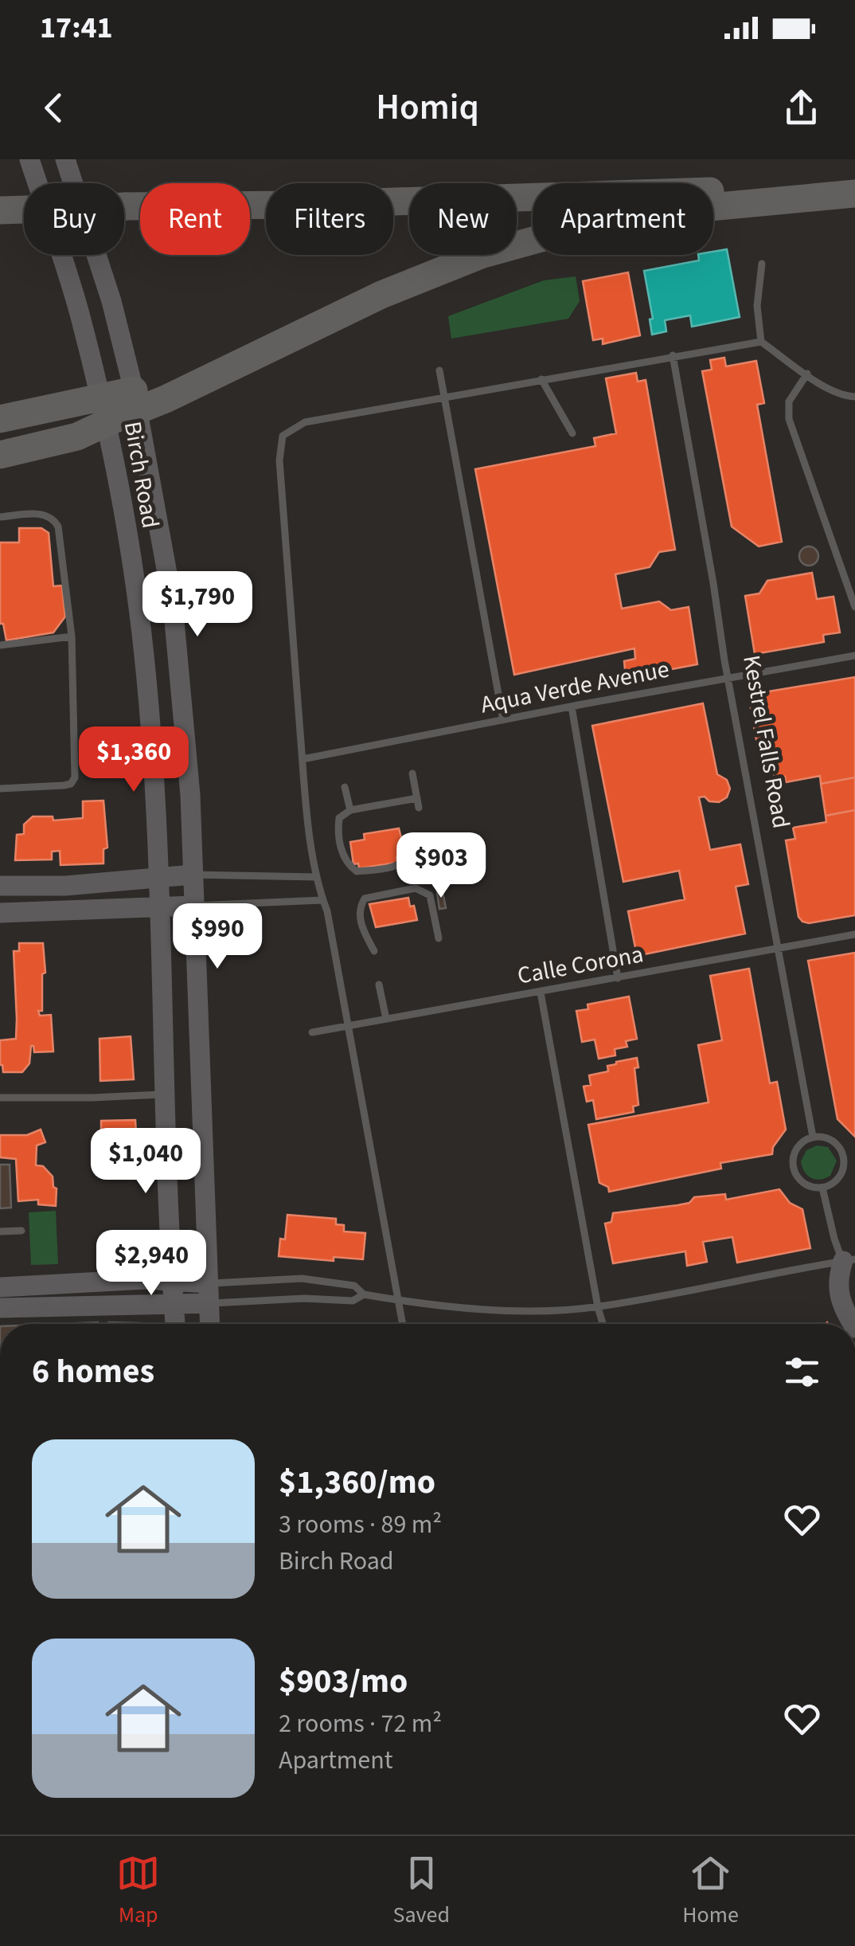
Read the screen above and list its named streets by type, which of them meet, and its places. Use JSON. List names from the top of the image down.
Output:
{
  "streets": {
    "main road": ["Birch Road"],
    "lane": ["Aqua Verde Avenue", "Kestrel Falls Road", "Calle Corona"]
  },
  "crossings": [
    ["Aqua Verde Avenue", "Kestrel Falls Road"],
    ["Kestrel Falls Road", "Calle Corona"]
  ],
  "page": {
    "status": "17:41",
    "header": "Homiq",
    "chip": [
      "Buy",
      "Rent",
      "Filters",
      "New",
      "Apartment"
    ],
    "price": [
      "$1,790",
      "$1,360",
      "$903",
      "$990",
      "$1,040",
      "$2,940"
    ],
    "heading": "6 homes",
    "list": [
      {
        "name": "$1,360/mo",
        "note": "3 rooms · 89 m² · Birch Road"
      },
      {
        "name": "$903/mo",
        "note": "2 rooms · 72 m² · Apartment"
      }
    ],
    "tabs": ["Map", "Saved", "Home"]
  }
}
